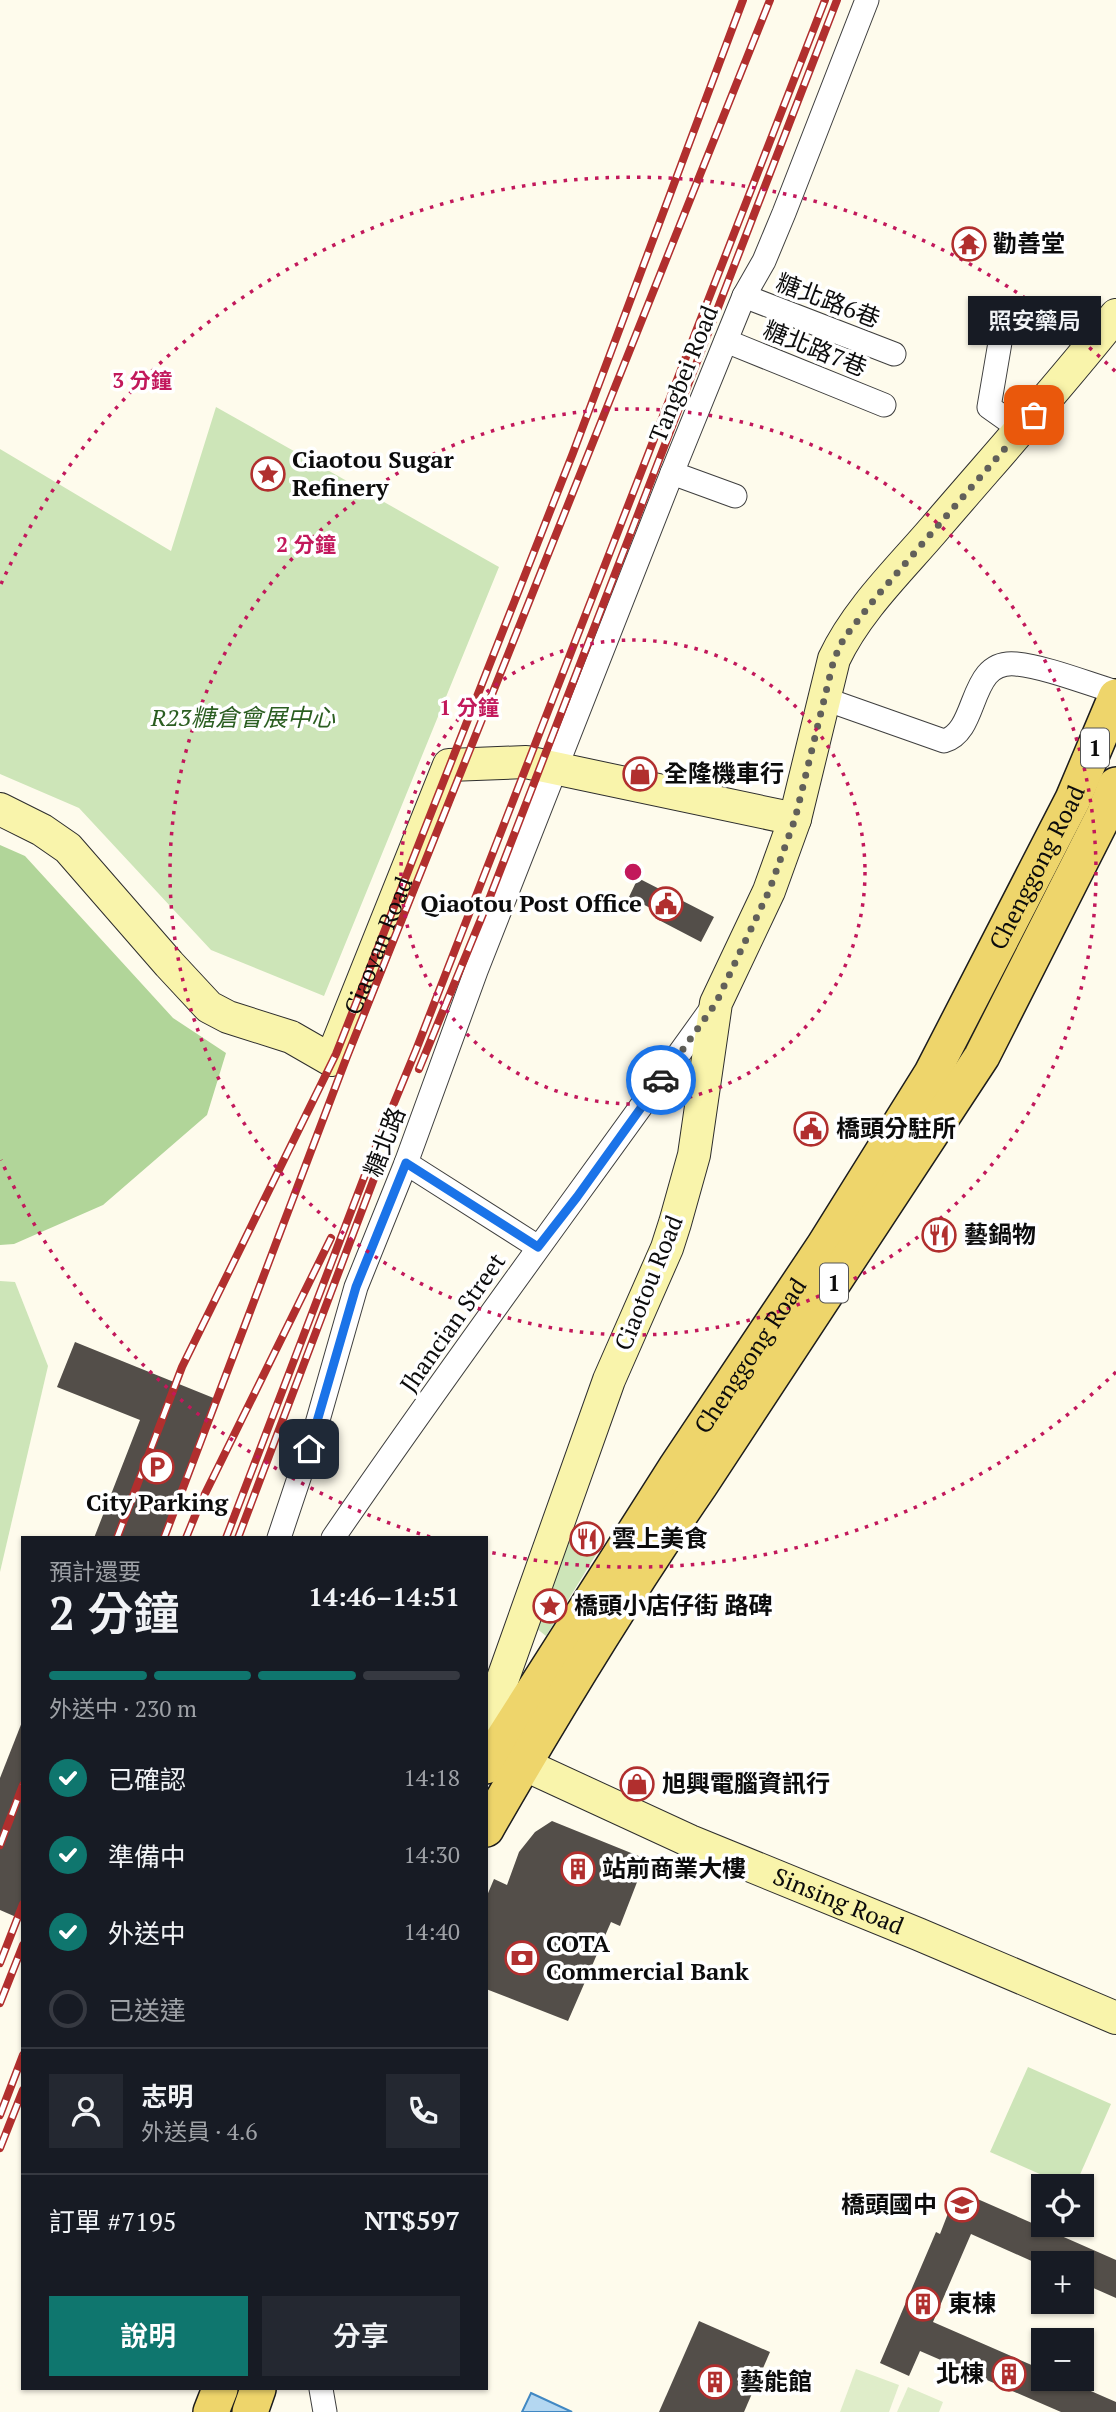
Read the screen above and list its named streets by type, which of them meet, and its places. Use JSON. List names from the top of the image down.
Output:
{
  "streets": {
    "main road": ["1", "Chenggong Road"],
    "street": [
      "糖北路6巷",
      "糖北路7巷",
      "Tangbei Road",
      "Ciaoyan Road",
      "糖北路",
      "Ciaotou Road",
      "Jhancian Street",
      "Sinsing Road"
    ]
  },
  "crossings": [
    ["糖北路6巷", "Tangbei Road"],
    ["糖北路7巷", "Tangbei Road"],
    ["Tangbei Road", "Ciaoyan Road"],
    ["Tangbei Road", "糖北路"],
    ["1", "Chenggong Road"],
    ["1", "Ciaotou Road"],
    ["1", "Sinsing Road"],
    ["Chenggong Road", "Ciaotou Road"],
    ["Chenggong Road", "Sinsing Road"],
    ["Ciaoyan Road", "糖北路"],
    ["Ciaoyan Road", "Ciaotou Road"],
    ["Ciaotou Road", "Jhancian Street"],
    ["Ciaotou Road", "Sinsing Road"]
  ],
  "parks": ["R23糖倉會展中心"],
  "places": {
    "temple": ["勸善堂"],
    "other": ["照安藥局"],
    "place": ["Ciaotou Sugar Refinery", "橋頭小店仔街 路碑"],
    "shop": ["全隆機車行", "旭興電腦資訊行"],
    "public building": ["Qiaotou Post Office", "橋頭分駐所"],
    "restaurant": ["藝鍋物", "雲上美食"],
    "parking": ["City Parking"],
    "building": [
      "站前商業大樓",
      "東棟",
      "北棟",
      "藝能館"
    ],
    "bank": ["COTA Commercial Bank"],
    "school or university": ["橋頭國中"]
  },
  "page": {
    "bubble": "照安藥局",
    "heading": ["2 分鐘", "預計還要", "14:46–14:51"],
    "panel": [
      "志明",
      "外送員 · 4.6",
      "訂單 #7195",
      "NT$597"
    ],
    "bar": "外送中 · 230 m",
    "list": [
      ["已確認", "14:18"],
      ["準備中", "14:30"],
      ["外送中", "14:40"],
      "已送達"
    ],
    "map_buttons": ["+", "−"],
    "buttons": ["說明", "分享"]
  },
  "rings": ["3 分鐘", "2 分鐘", "1 分鐘"]
}
